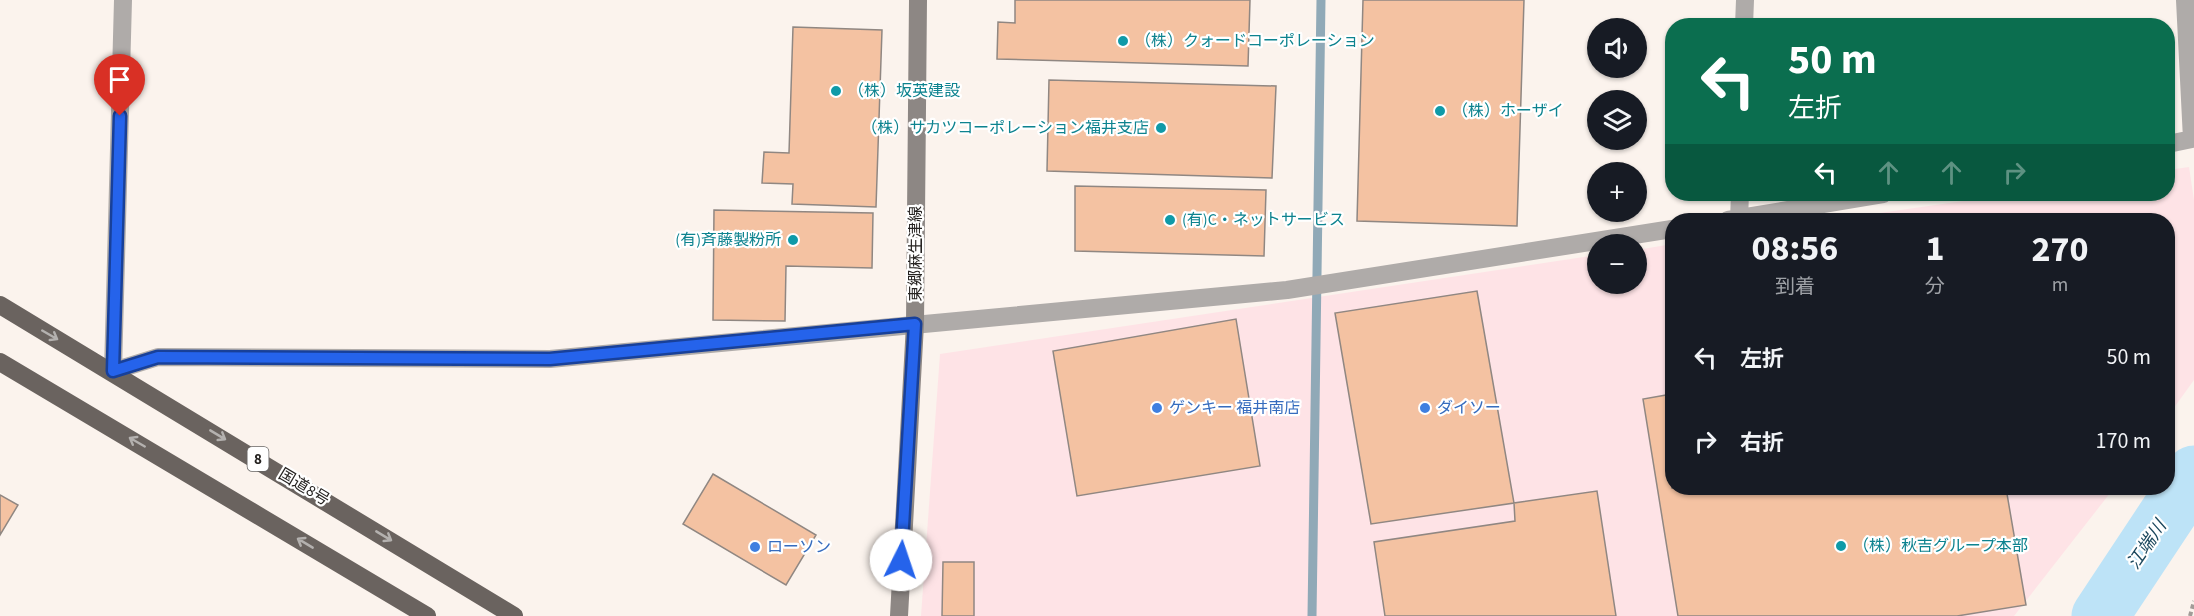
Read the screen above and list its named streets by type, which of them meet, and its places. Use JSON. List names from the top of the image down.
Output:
{
  "streets": {
    "highway": ["8", "国道8号"],
    "main road": ["東郷麻生津線"]
  },
  "water": ["江端川"],
  "places": [
    "（株）クォードコーポレーション",
    "（株）坂英建設",
    "（株）ホーザイ",
    "（株）サカツコーポレーション福井支店",
    "(有)C・ネットサービス",
    "(有)斉藤製粉所",
    "ゲンキー 福井南店",
    "ダイソー",
    "（株）秋吉グループ本部",
    "ローソン"
  ],
  "page": {
    "map_buttons": ["+", "−"],
    "turn": ["50 m", "左折"],
    "eta": [
      "08:56",
      "到着",
      "1",
      "分",
      "270",
      "m"
    ],
    "list": [
      {
        "name": "左折",
        "value": "50 m"
      },
      {
        "name": "右折",
        "value": "170 m"
      }
    ]
  }
}
